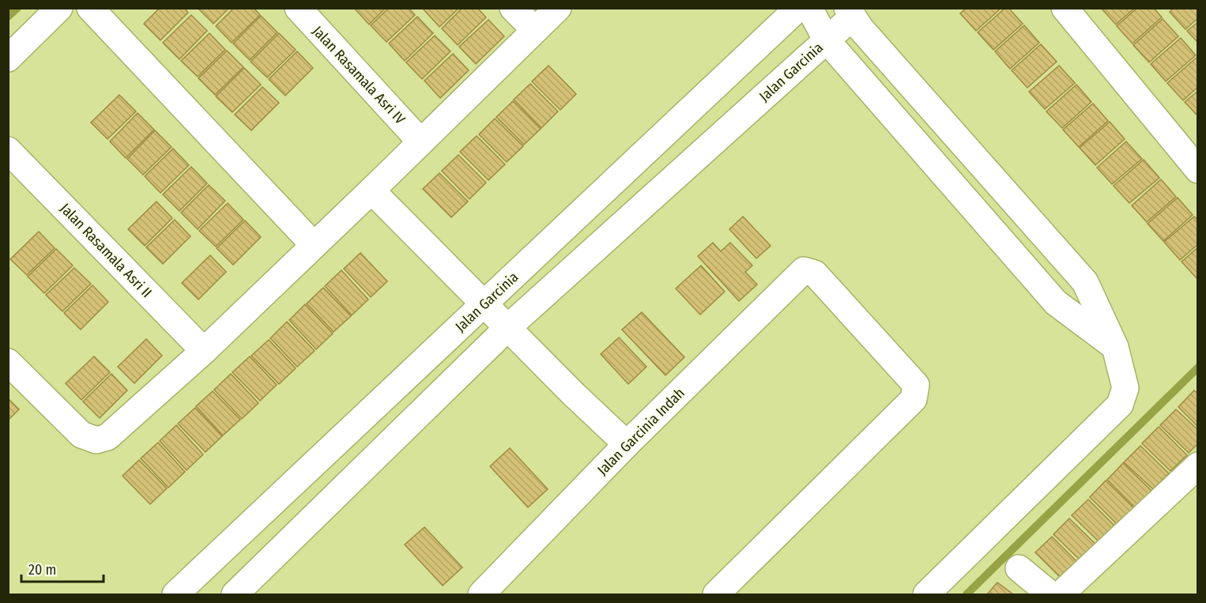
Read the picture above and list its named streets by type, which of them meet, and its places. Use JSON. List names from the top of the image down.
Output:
{
  "streets": {
    "street": [
      "Jalan Garcinia",
      "Jalan Rasamala Asri IV",
      "Jalan Rasamala Asri II",
      "Jalan Garcinia Indah"
    ]
  },
  "scale_bar": "20 m"
}
